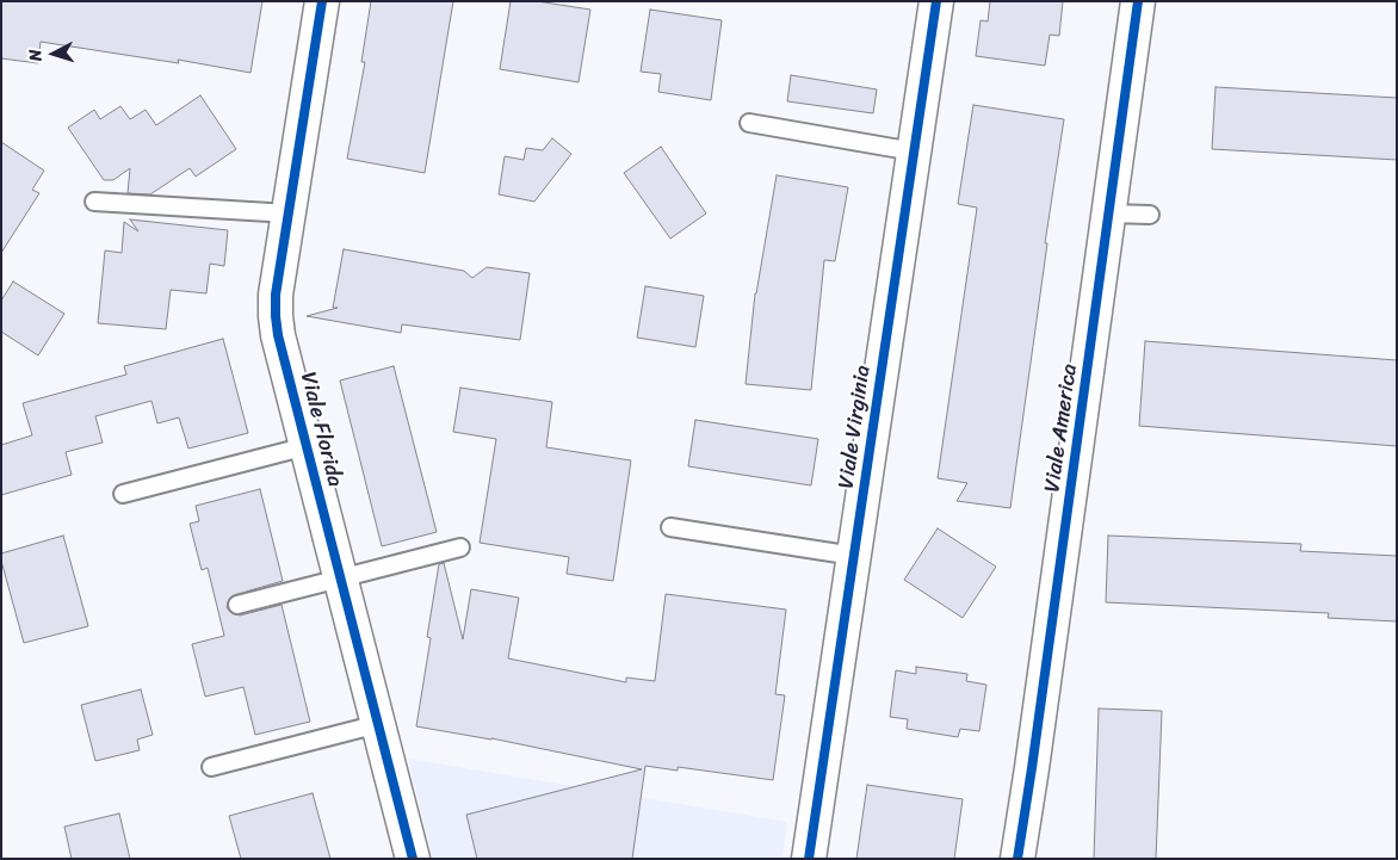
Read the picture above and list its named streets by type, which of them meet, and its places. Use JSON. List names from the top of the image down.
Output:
{
  "streets": {
    "street": ["Viale Virginia", "Viale America", "Viale Florida"]
  },
  "north": "left"
}
